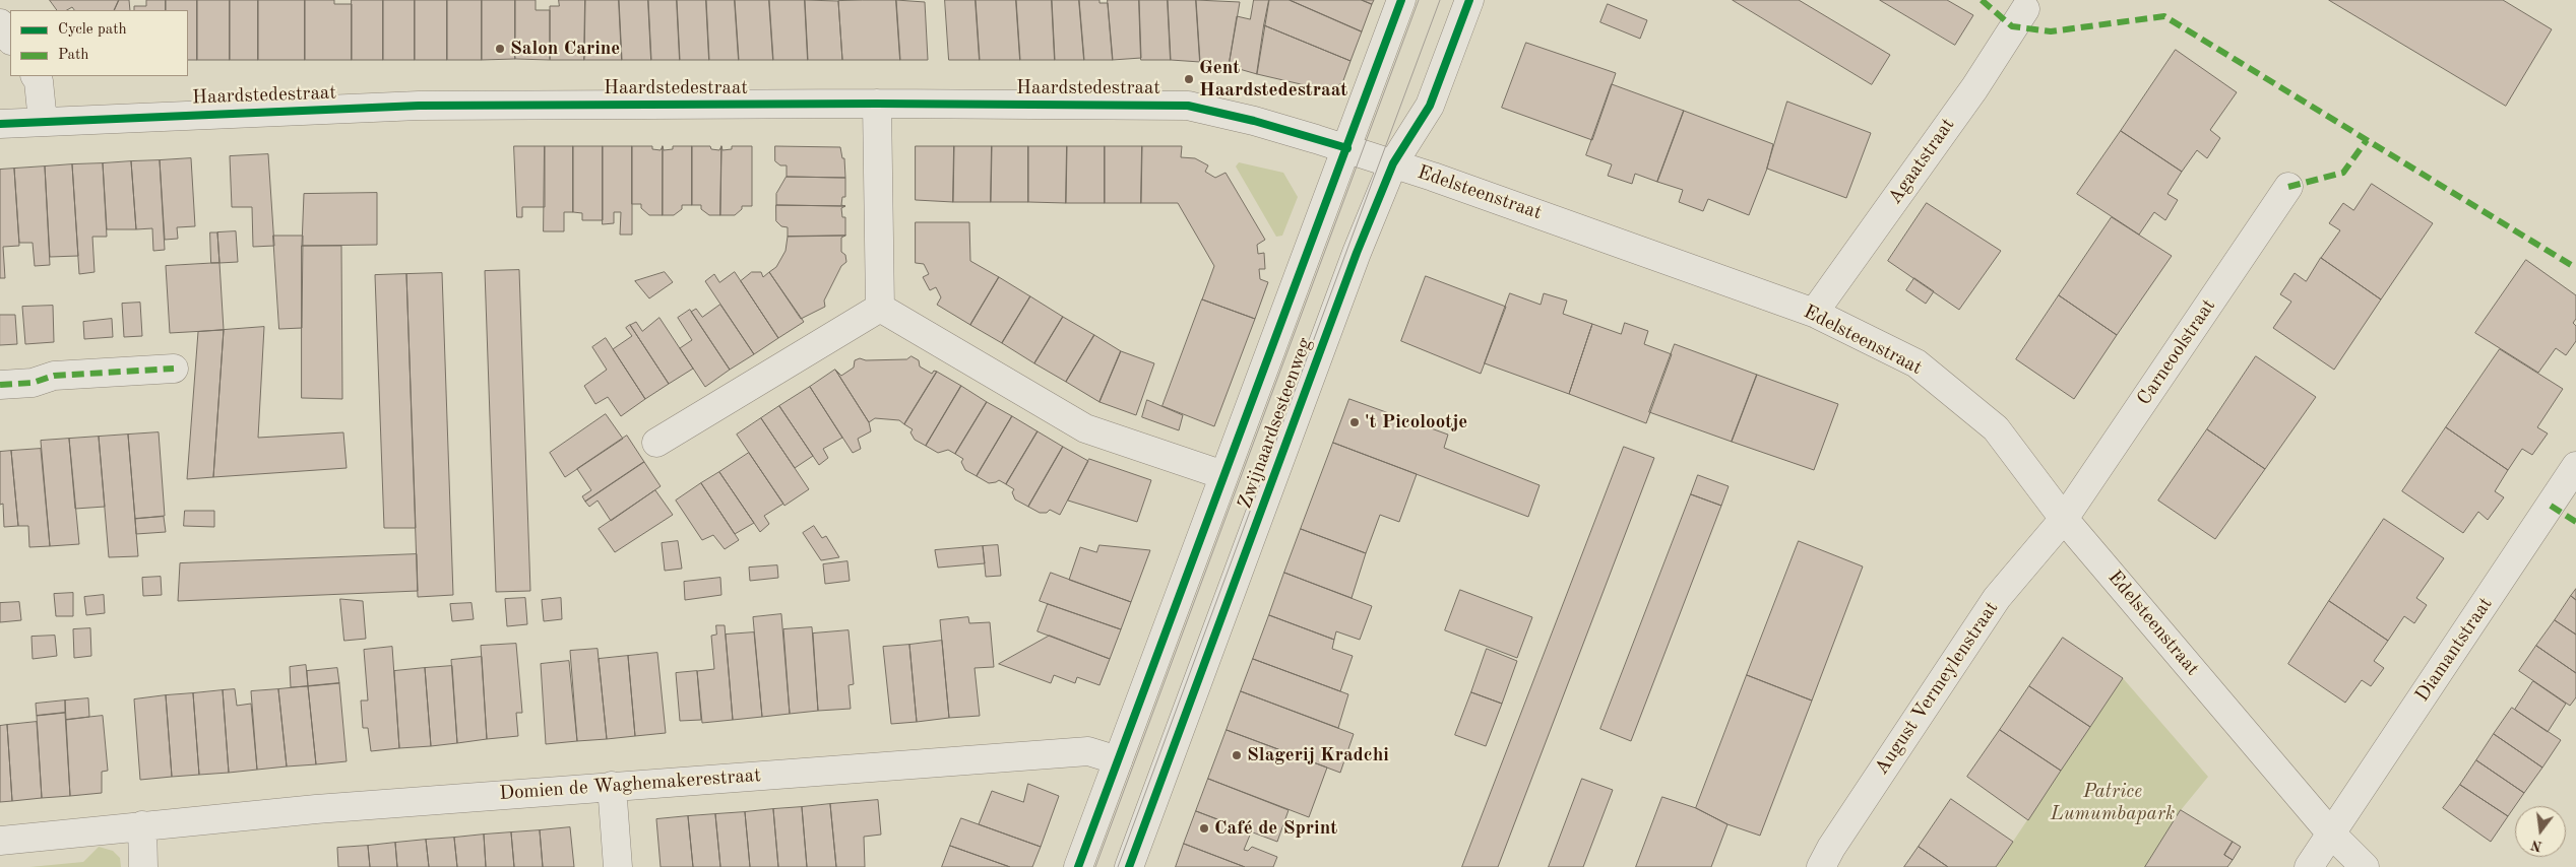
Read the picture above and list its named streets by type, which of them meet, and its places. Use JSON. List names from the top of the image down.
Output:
{
  "streets": {
    "street": [
      "Haardstedestraat",
      "Agaatstraat",
      "Edelsteenstraat",
      "Carneoolstraat",
      "Zwijnaardsesteenweg",
      "Diamantstraat",
      "August Vermeylenstraat",
      "Domien de Waghemakerestraat"
    ]
  },
  "crossings": [
    ["Haardstedestraat", "Edelsteenstraat"],
    ["Haardstedestraat", "Zwijnaardsesteenweg"],
    ["Agaatstraat", "Edelsteenstraat"],
    ["Edelsteenstraat", "Carneoolstraat"],
    ["Edelsteenstraat", "Zwijnaardsesteenweg"],
    ["Edelsteenstraat", "Diamantstraat"],
    ["Edelsteenstraat", "August Vermeylenstraat"],
    ["Carneoolstraat", "August Vermeylenstraat"],
    ["Zwijnaardsesteenweg", "Domien de Waghemakerestraat"]
  ],
  "parks": ["Patrice Lumumbapark"],
  "places": [
    "Salon Carine",
    "Gent Haardstedestraat",
    "'t Picolootje",
    "Slagerij Kradchi",
    "Café de Sprint"
  ],
  "legend": ["Cycle path", "Path"],
  "north": "bottom"
}
